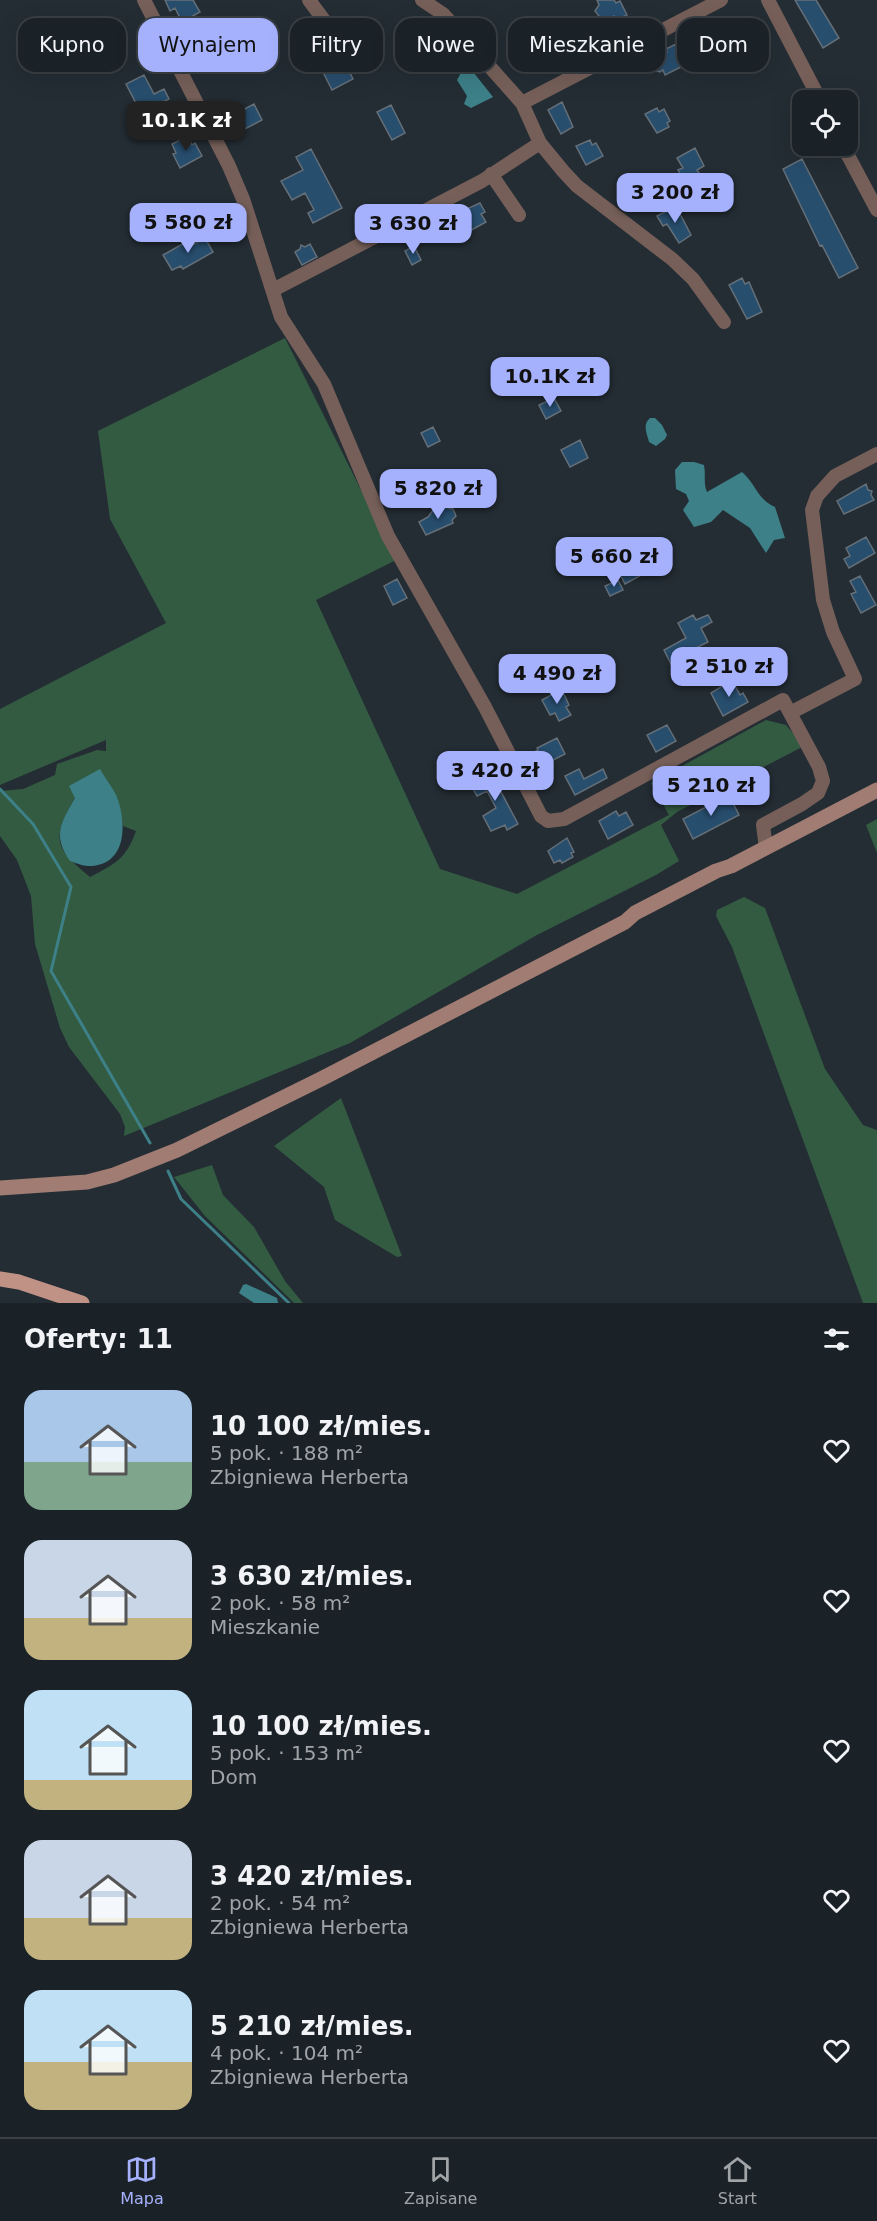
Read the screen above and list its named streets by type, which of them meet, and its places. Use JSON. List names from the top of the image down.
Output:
{
  "page": {
    "chip": [
      "Kupno",
      "Wynajem",
      "Filtry",
      "Nowe",
      "Mieszkanie",
      "Dom"
    ],
    "price": [
      "10.1K zł",
      "3 200 zł",
      "5 580 zł",
      "3 630 zł",
      "10.1K zł",
      "5 820 zł",
      "5 660 zł",
      "2 510 zł",
      "4 490 zł",
      "3 420 zł",
      "5 210 zł"
    ],
    "heading": "Oferty: 11",
    "list": [
      {
        "name": "10 100 zł/mies.",
        "note": "5 pok. · 188 m² · Zbigniewa Herberta"
      },
      {
        "name": "3 630 zł/mies.",
        "note": "2 pok. · 58 m² · Mieszkanie"
      },
      {
        "name": "10 100 zł/mies.",
        "note": "5 pok. · 153 m² · Dom"
      },
      {
        "name": "3 420 zł/mies.",
        "note": "2 pok. · 54 m² · Zbigniewa Herberta"
      },
      {
        "name": "5 210 zł/mies.",
        "note": "4 pok. · 104 m² · Zbigniewa Herberta"
      }
    ],
    "tabs": ["Mapa", "Zapisane", "Start"]
  }
}
